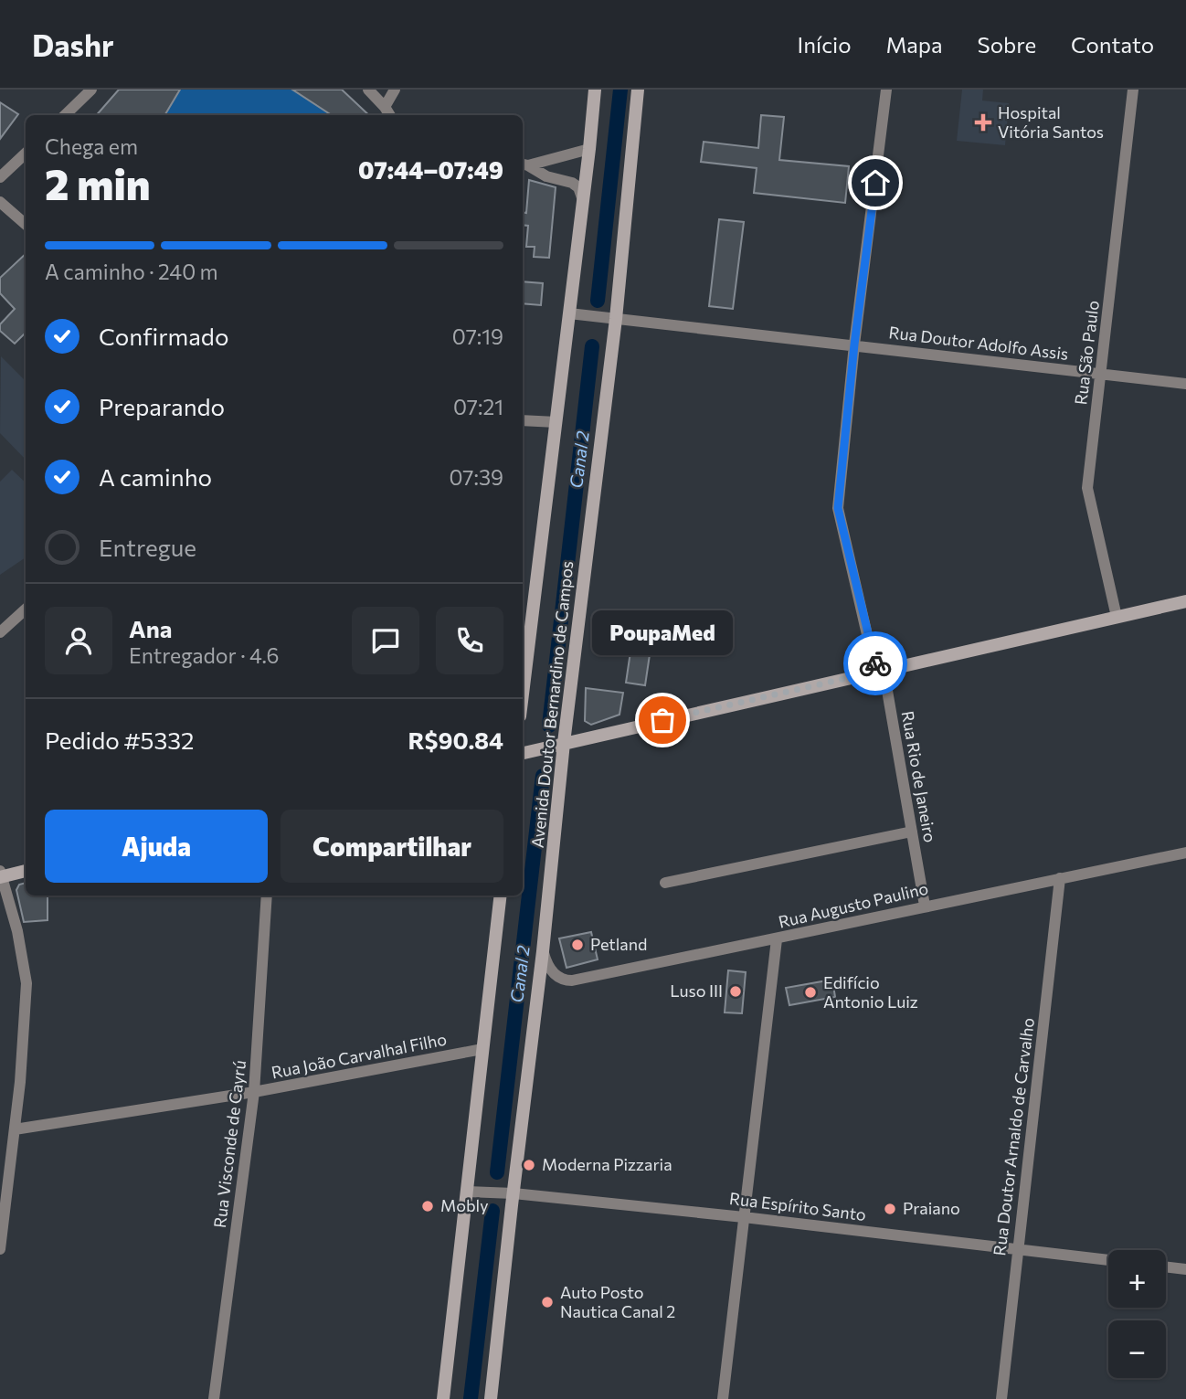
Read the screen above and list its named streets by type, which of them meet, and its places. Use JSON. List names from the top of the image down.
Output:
{
  "streets": {
    "main road": ["Avenida Doutor Bernardino de Campos"],
    "street": [
      "Rua Doutor Adolfo Assis",
      "Rua São Paulo",
      "Rua Rio de Janeiro",
      "Rua Augusto Paulino",
      "Rua João Carvalhal Filho",
      "Rua Doutor Arnaldo de Carvalho",
      "Rua Visconde de Cayrú",
      "Rua Espírito Santo"
    ]
  },
  "crossings": [
    ["Rua Doutor Adolfo Assis", "Rua São Paulo"],
    ["Rua Doutor Adolfo Assis", "Avenida Doutor Bernardino de Campos"],
    ["Rua Doutor Adolfo Assis", "Rua Rio de Janeiro"],
    ["Avenida Doutor Bernardino de Campos", "Rua Augusto Paulino"],
    ["Avenida Doutor Bernardino de Campos", "Rua Espírito Santo"],
    ["Rua Rio de Janeiro", "Rua Augusto Paulino"],
    ["Rua Augusto Paulino", "Rua Doutor Arnaldo de Carvalho"],
    ["Rua João Carvalhal Filho", "Rua Visconde de Cayrú"],
    ["Rua Doutor Arnaldo de Carvalho", "Rua Espírito Santo"]
  ],
  "water": ["Canal 2"],
  "places": {
    "health": ["Hospital Vitória Santos"],
    "other": [
      "PoupaMed",
      "Petland",
      "Luso III",
      "Edifício Antonio Luiz",
      "Moderna Pizzaria",
      "Mobly",
      "Praiano",
      "Auto Posto Nautica Canal 2"
    ]
  },
  "page": {
    "header": "Dashr",
    "nav": [
      "Início",
      "Mapa",
      "Sobre",
      "Contato"
    ],
    "heading": ["2 min", "Chega em", "07:44–07:49"],
    "panel": [
      "Ana",
      "Entregador · 4.6",
      "Pedido #5332",
      "R$90.84"
    ],
    "bar": "A caminho · 240 m",
    "list": [
      ["Confirmado", "07:19"],
      ["Preparando", "07:21"],
      ["A caminho", "07:39"],
      "Entregue"
    ],
    "bubble": "PoupaMed",
    "buttons": ["Ajuda", "Compartilhar"],
    "map_buttons": ["+", "−"]
  }
}
